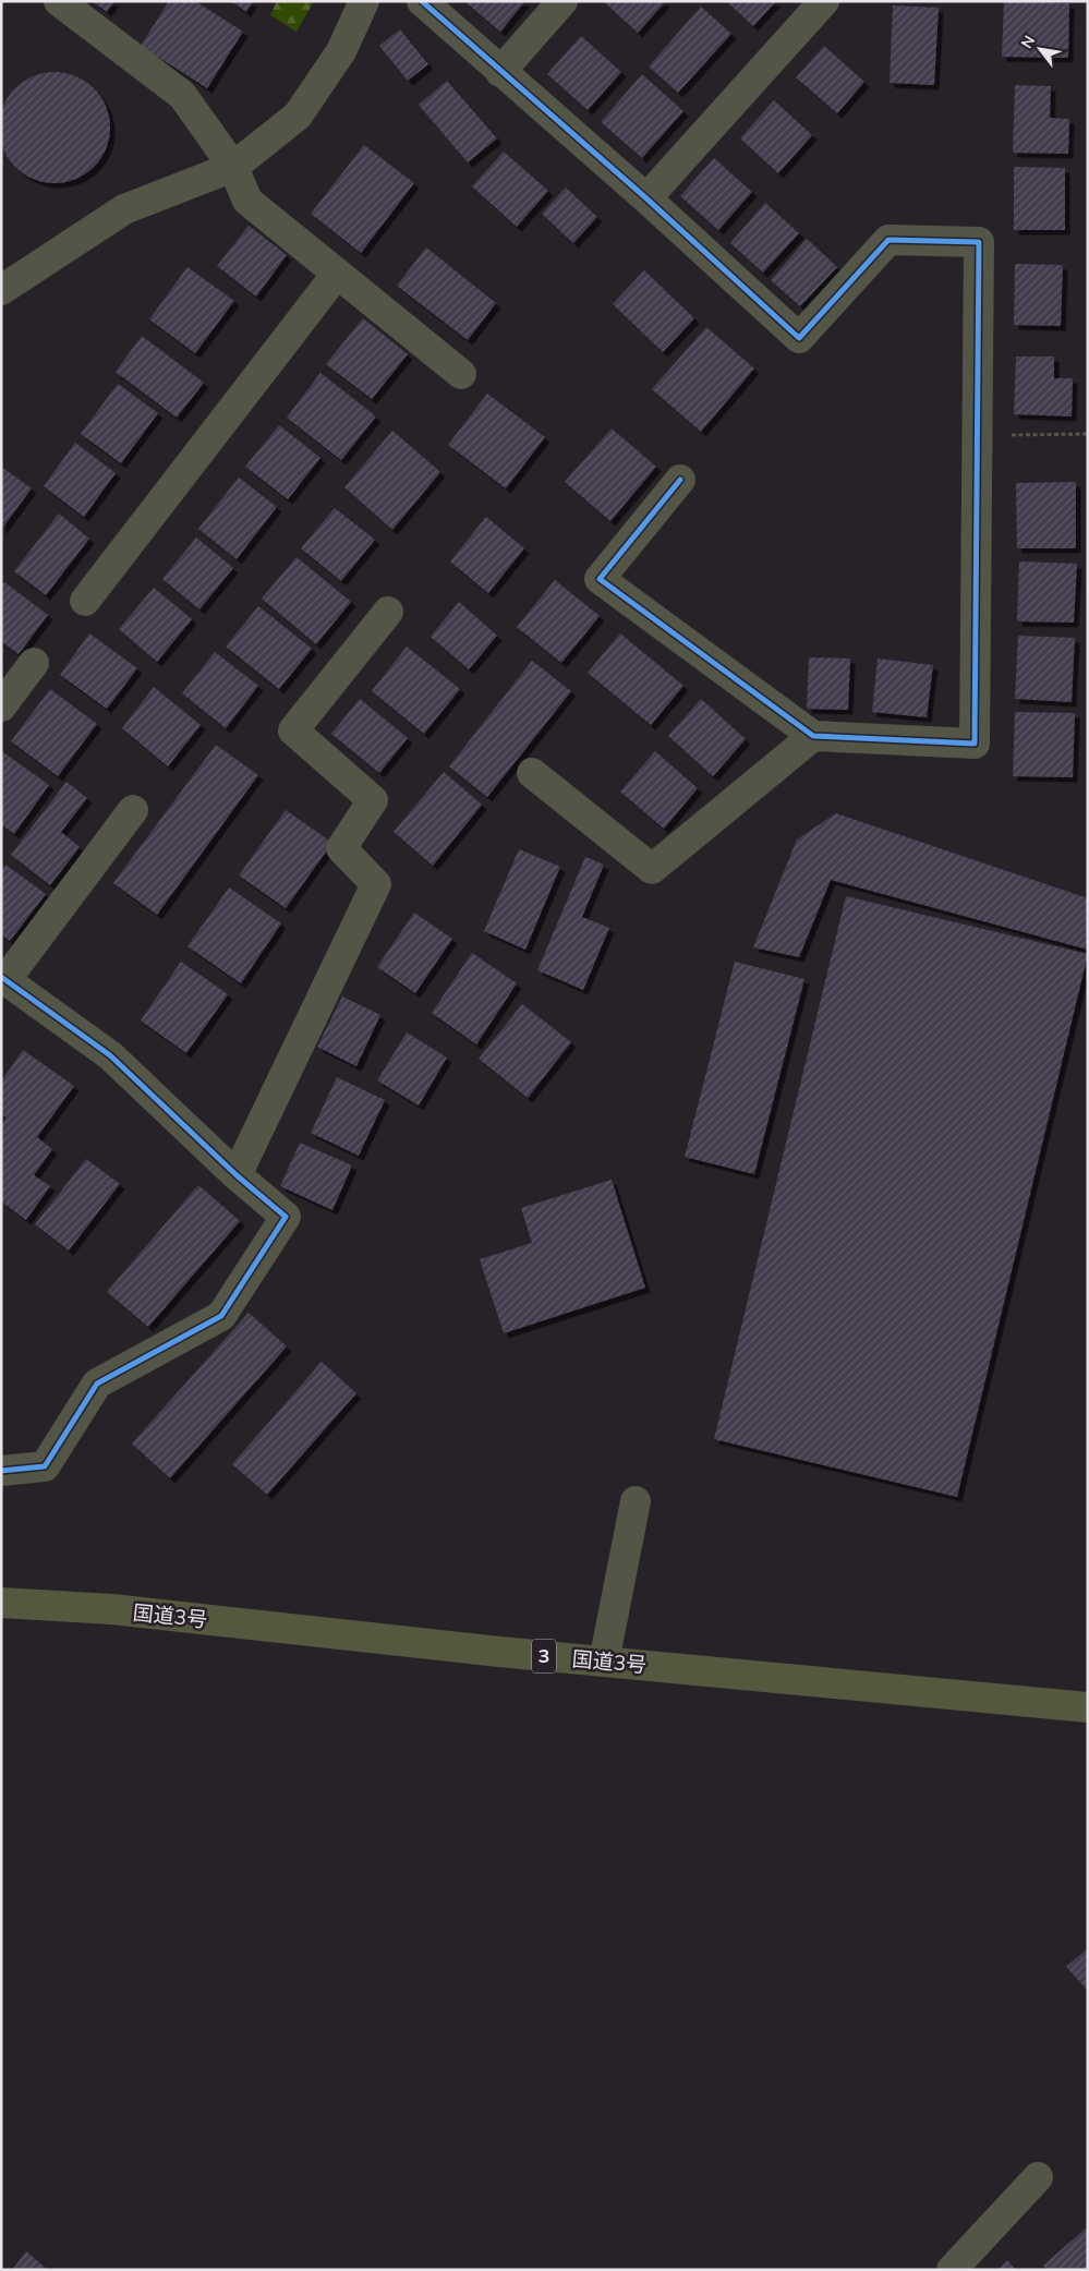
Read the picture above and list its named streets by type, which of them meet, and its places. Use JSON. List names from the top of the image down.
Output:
{
  "streets": {
    "highway": ["国道3号", "3"]
  },
  "north": "top left"
}
